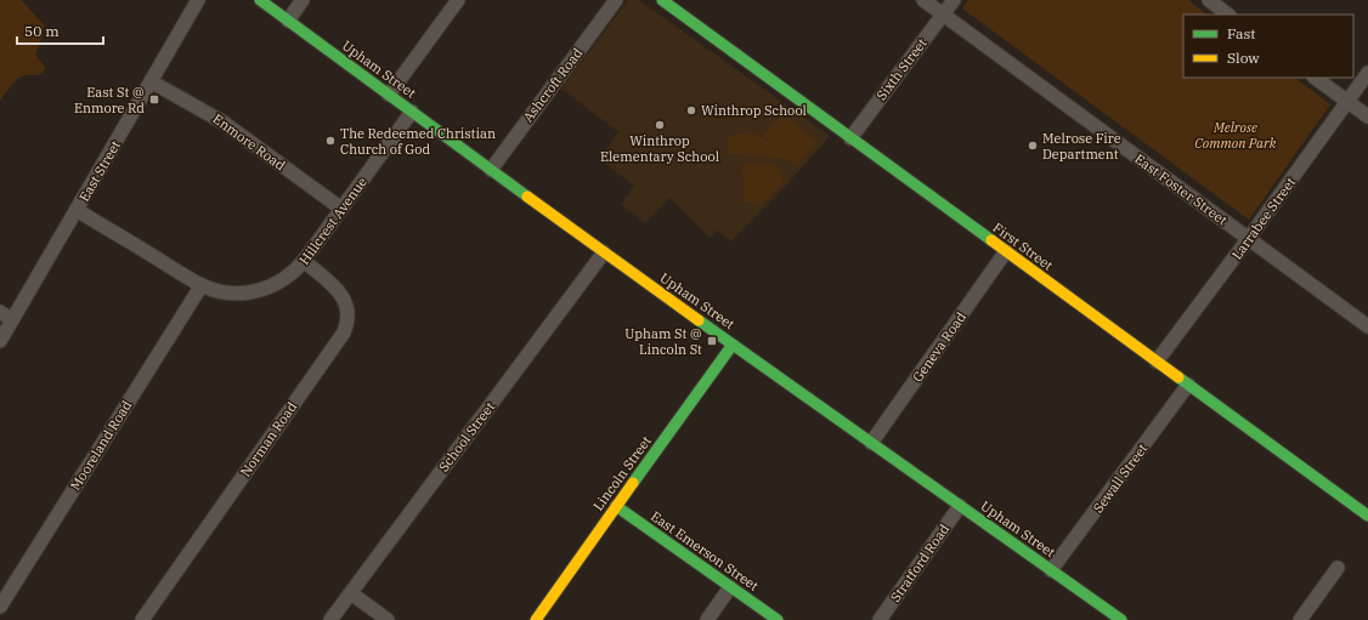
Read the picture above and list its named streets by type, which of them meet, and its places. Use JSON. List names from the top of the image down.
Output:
{
  "streets": {
    "street": [
      "Upham Street",
      "Sixth Street",
      "Ashcroft Road",
      "Enmore Road",
      "East Street",
      "East Foster Street",
      "Larrabee Street",
      "Hillcrest Avenue",
      "First Street",
      "Geneva Road",
      "School Street",
      "Norman Road",
      "Mooreland Road",
      "Lincoln Street",
      "Sewall Street",
      "East Emerson Street",
      "Stratford Road"
    ]
  },
  "crossings": [
    ["Upham Street", "Ashcroft Road"],
    ["Upham Street", "Hillcrest Avenue"],
    ["Upham Street", "Geneva Road"],
    ["Upham Street", "School Street"],
    ["Upham Street", "Lincoln Street"],
    ["Upham Street", "Sewall Street"],
    ["Upham Street", "Stratford Road"],
    ["Sixth Street", "East Foster Street"],
    ["Sixth Street", "First Street"],
    ["Enmore Road", "East Street"],
    ["Enmore Road", "Hillcrest Avenue"],
    ["East Street", "Hillcrest Avenue"],
    ["East Foster Street", "Larrabee Street"],
    ["Larrabee Street", "First Street"],
    ["Hillcrest Avenue", "Norman Road"],
    ["Hillcrest Avenue", "Mooreland Road"],
    ["First Street", "Geneva Road"],
    ["First Street", "Sewall Street"],
    ["Lincoln Street", "East Emerson Street"]
  ],
  "parks": ["Melrose Common Park"],
  "places": {
    "transit": ["East St @ Enmore Rd", "Upham St @ Lincoln St"],
    "other": [
      "Winthrop School",
      "Winthrop Elementary School",
      "The Redeemed Christian Church of God",
      "Melrose Fire Department"
    ]
  },
  "legend": ["Fast", "Slow"],
  "scale_bar": "50 m"
}
